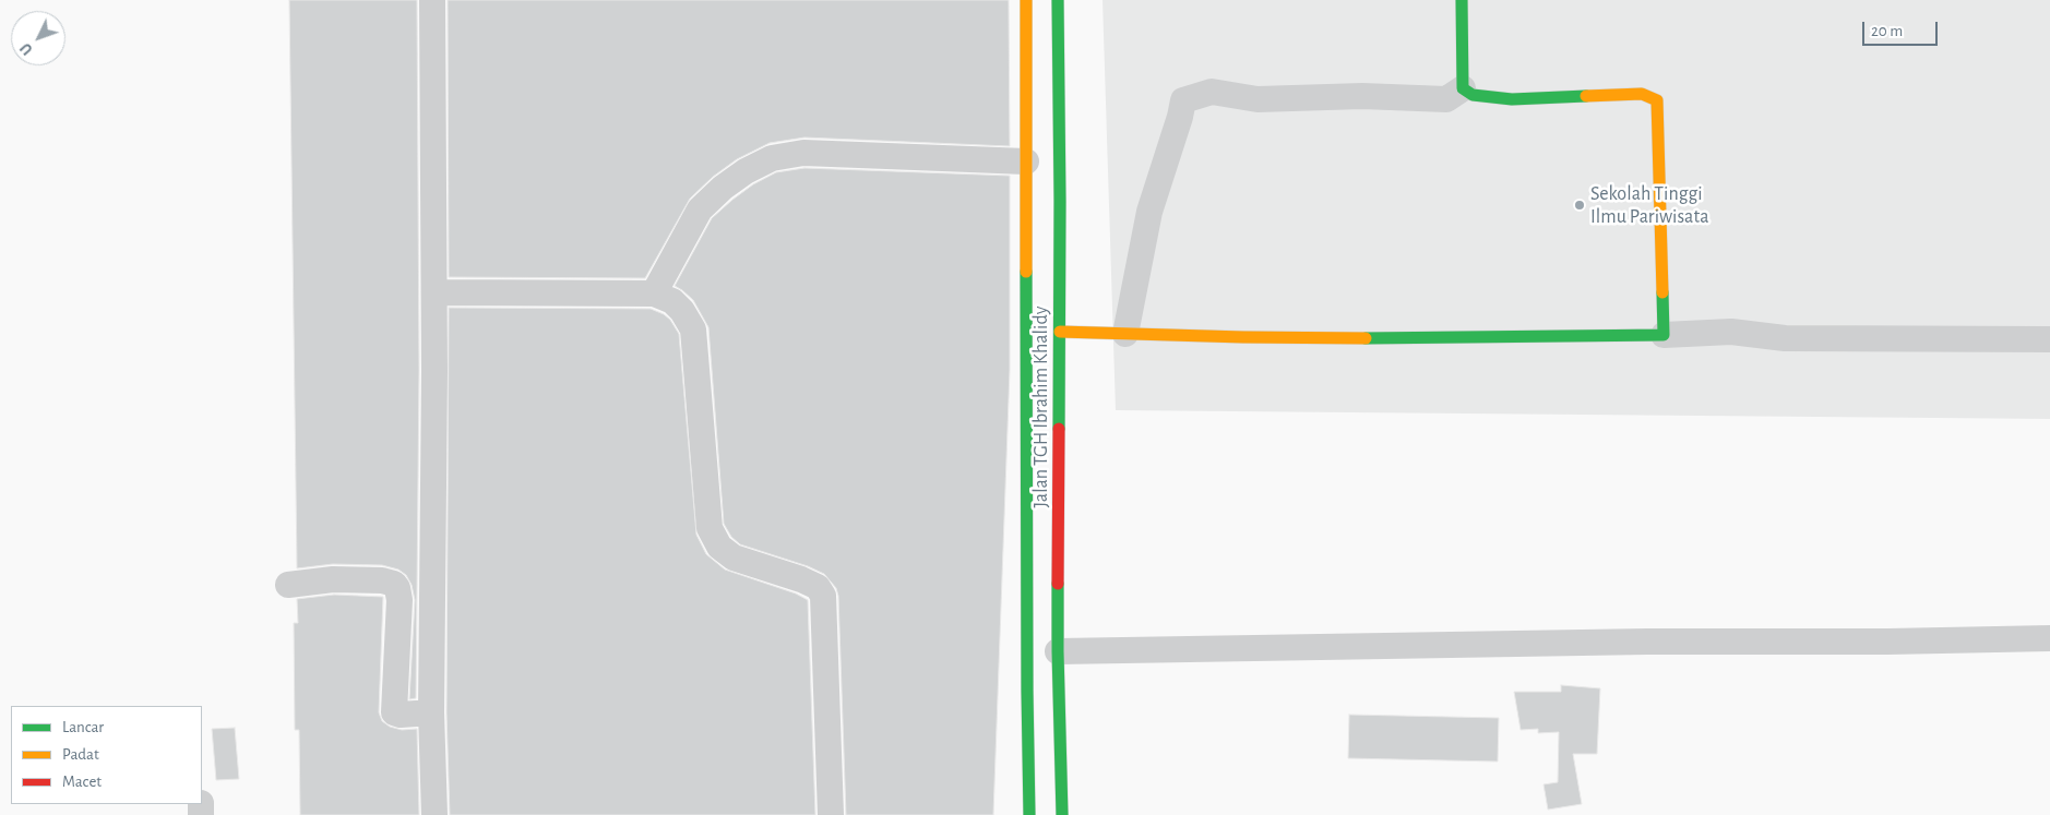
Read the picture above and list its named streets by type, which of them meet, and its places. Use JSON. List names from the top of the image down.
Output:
{
  "streets": {
    "main road": ["Jalan TGH Ibrahim Khalidy"]
  },
  "places": ["Sekolah Tinggi Ilmu Pariwisata"],
  "legend": ["Lancar", "Padat", "Macet"],
  "scale_bar": "20 m",
  "north": "bottom left"
}
